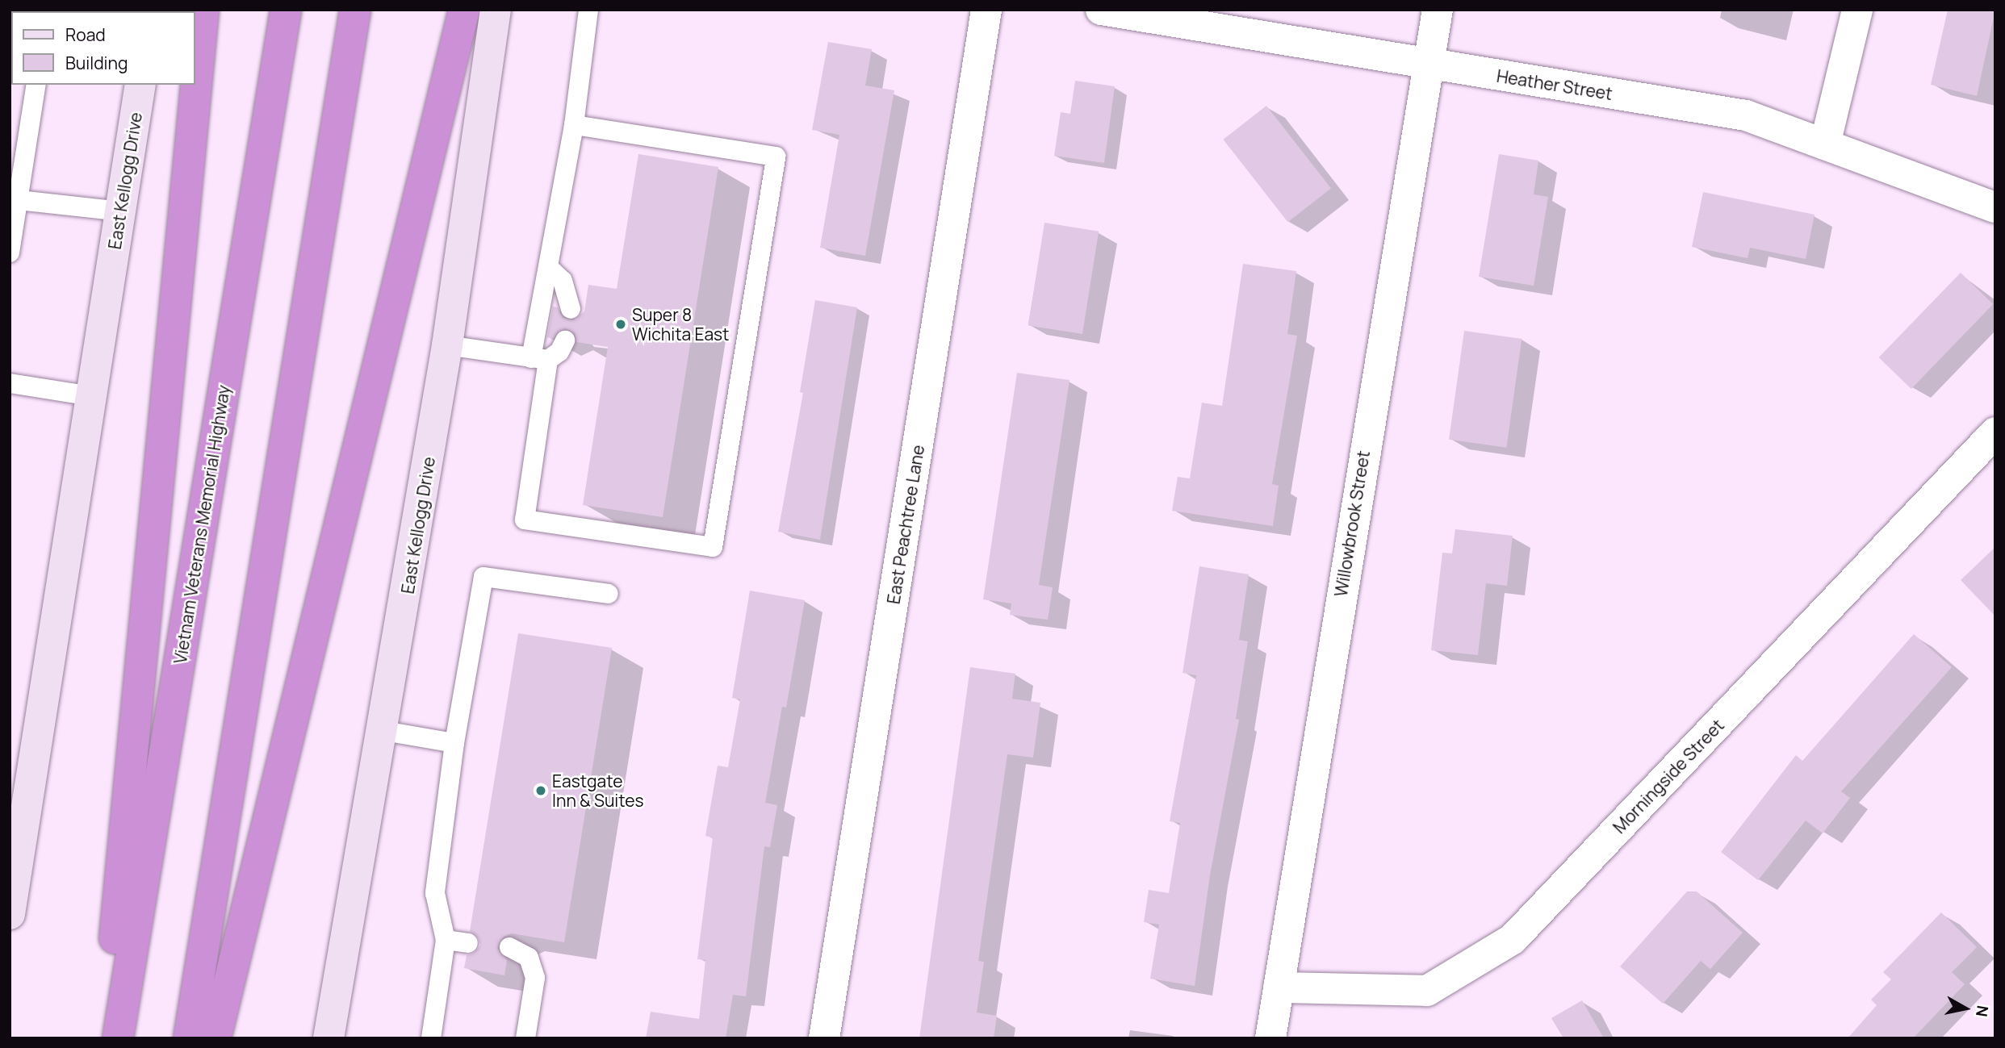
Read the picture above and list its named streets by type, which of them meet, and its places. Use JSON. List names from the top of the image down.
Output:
{
  "streets": {
    "highway": ["Vietnam Veterans Memorial Highway"],
    "main road": ["East Kellogg Drive"],
    "street": [
      "Heather Street",
      "Willowbrook Street",
      "East Peachtree Lane",
      "Morningside Street"
    ]
  },
  "crossings": [
    ["Heather Street", "Willowbrook Street"],
    ["Willowbrook Street", "Morningside Street"]
  ],
  "places": ["Super 8 Wichita East", "Eastgate Inn & Suites"],
  "legend": ["Road", "Building"],
  "north": "right"
}
